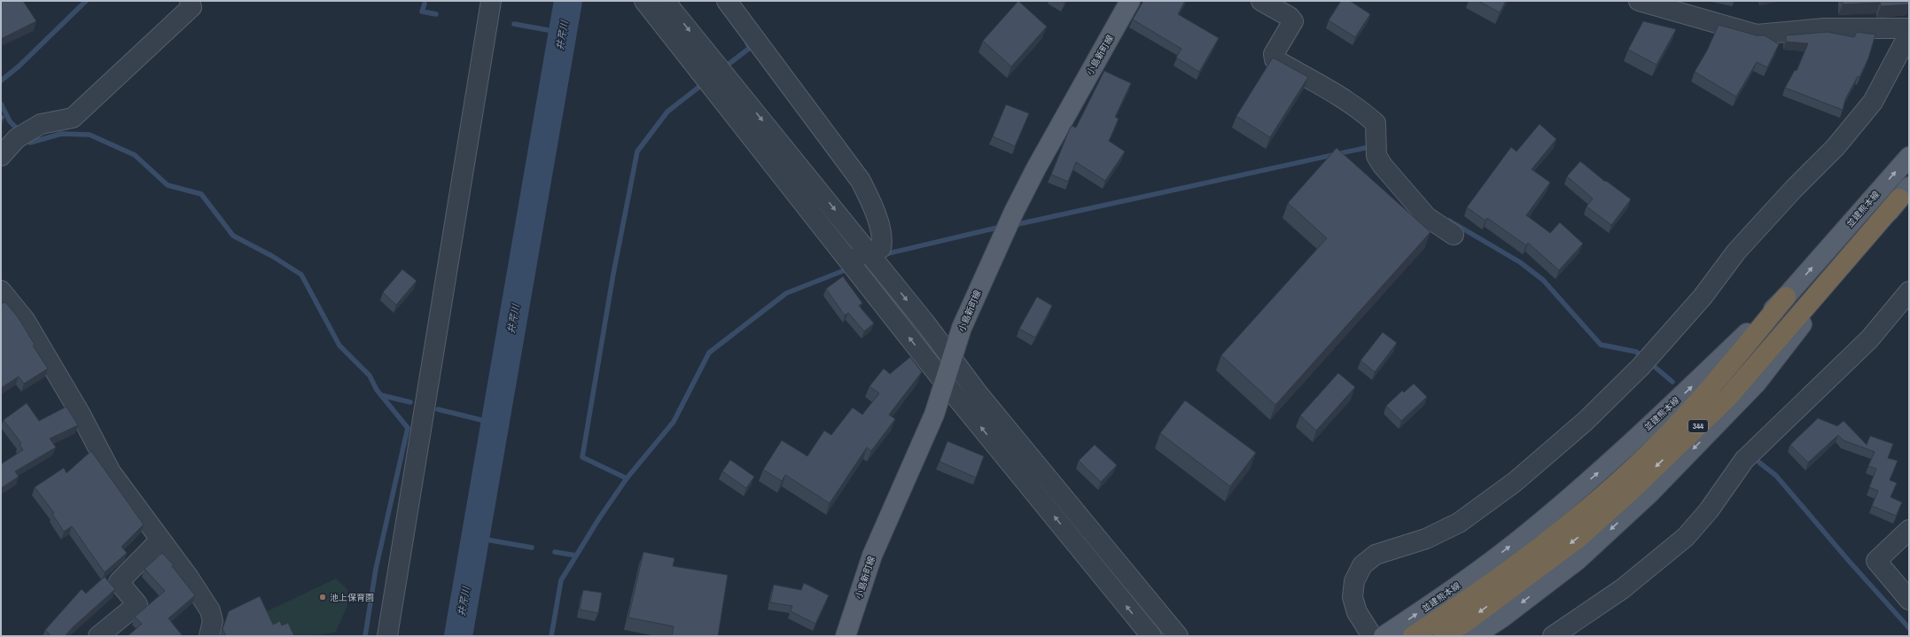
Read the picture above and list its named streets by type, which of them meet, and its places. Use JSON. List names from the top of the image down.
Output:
{
  "streets": {
    "highway": ["344"],
    "main road": ["小島新町線", "並建熊本線"]
  },
  "crossings": [
    ["並建熊本線", "344"]
  ],
  "one_way": ["並建熊本線"],
  "water": ["井芹川"],
  "places": ["池上保育園"]
}
